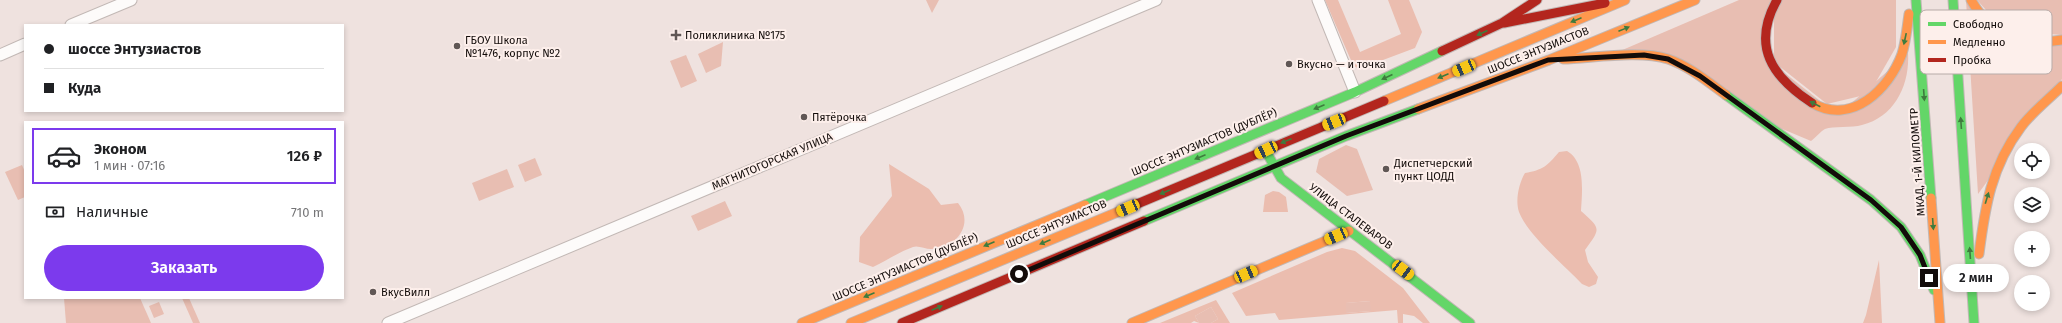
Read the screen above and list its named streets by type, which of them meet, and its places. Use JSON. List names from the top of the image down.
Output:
{
  "streets": {
    "main road": [
      "ШОССЕ ЭНТУЗИАСТОВ",
      "ШОССЕ ЭНТУЗИАСТОВ (ДУБЛЁР)",
      "МКАД, 1-Й КИЛОМЕТР",
      "УЛИЦА СТАЛЕВАРОВ"
    ],
    "street": ["МАГНИТОГОРСКАЯ УЛИЦА"]
  },
  "crossings": [
    ["ШОССЕ ЭНТУЗИАСТОВ", "УЛИЦА СТАЛЕВАРОВ"]
  ],
  "one_way": ["ШОССЕ ЭНТУЗИАСТОВ (ДУБЛЁР)"],
  "places": {
    "health": ["Поликлиника №175"],
    "other": [
      "ГБОУ Школа №1476, корпус №2",
      "Вкусно — и точка",
      "Пятёрочка",
      "Диспетчерский пункт ЦОДД",
      "ВкусВилл"
    ]
  },
  "legend": ["Свободно", "Медленно", "Пробка"],
  "page": {
    "banner": ["шоссе Энтузиастов", "Куда"],
    "list": [
      {
        "name": "Эконом",
        "note": "1 мин · 07:16",
        "value": "126 ₽"
      }
    ],
    "map_buttons": ["+", "−"],
    "pay": ["Наличные", "710 m"],
    "buttons": "Заказать",
    "bubble": "2 мин"
  }
}
